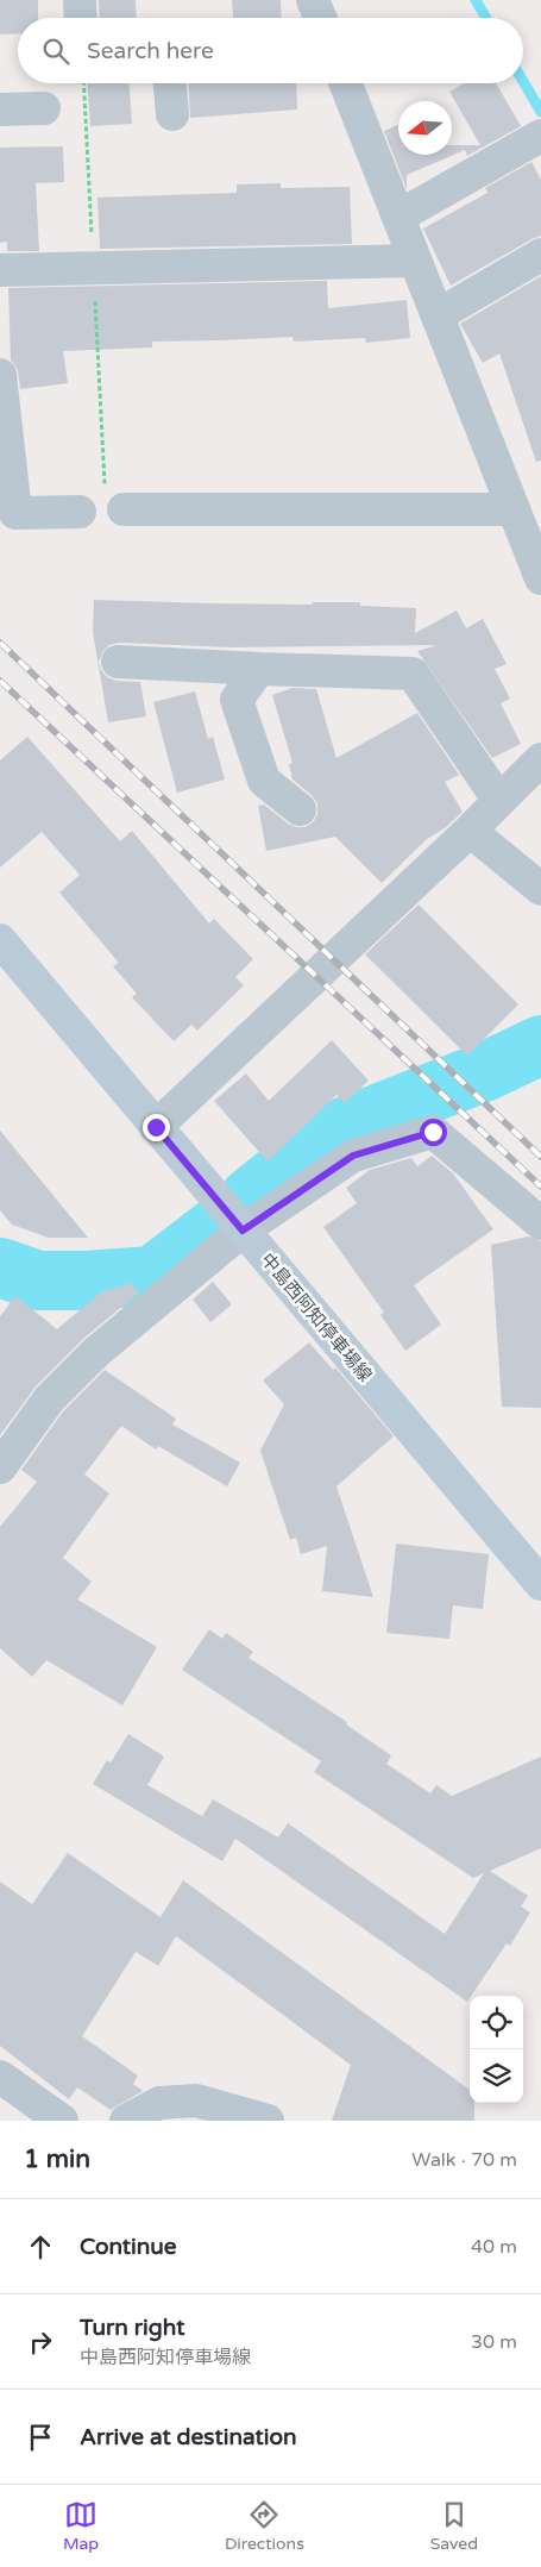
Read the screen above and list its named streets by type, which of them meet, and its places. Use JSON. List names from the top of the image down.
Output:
{
  "streets": {
    "main road": ["中島西阿知停車場線"]
  },
  "north": "left",
  "page": {
    "search": "Search here",
    "heading": ["1 min", "Walk · 70 m"],
    "list": [
      ["Continue", "40 m"],
      ["Turn right", "中島西阿知停車場線", "30 m"],
      "Arrive at destination"
    ],
    "nav": ["Map", "Directions", "Saved"]
  }
}
